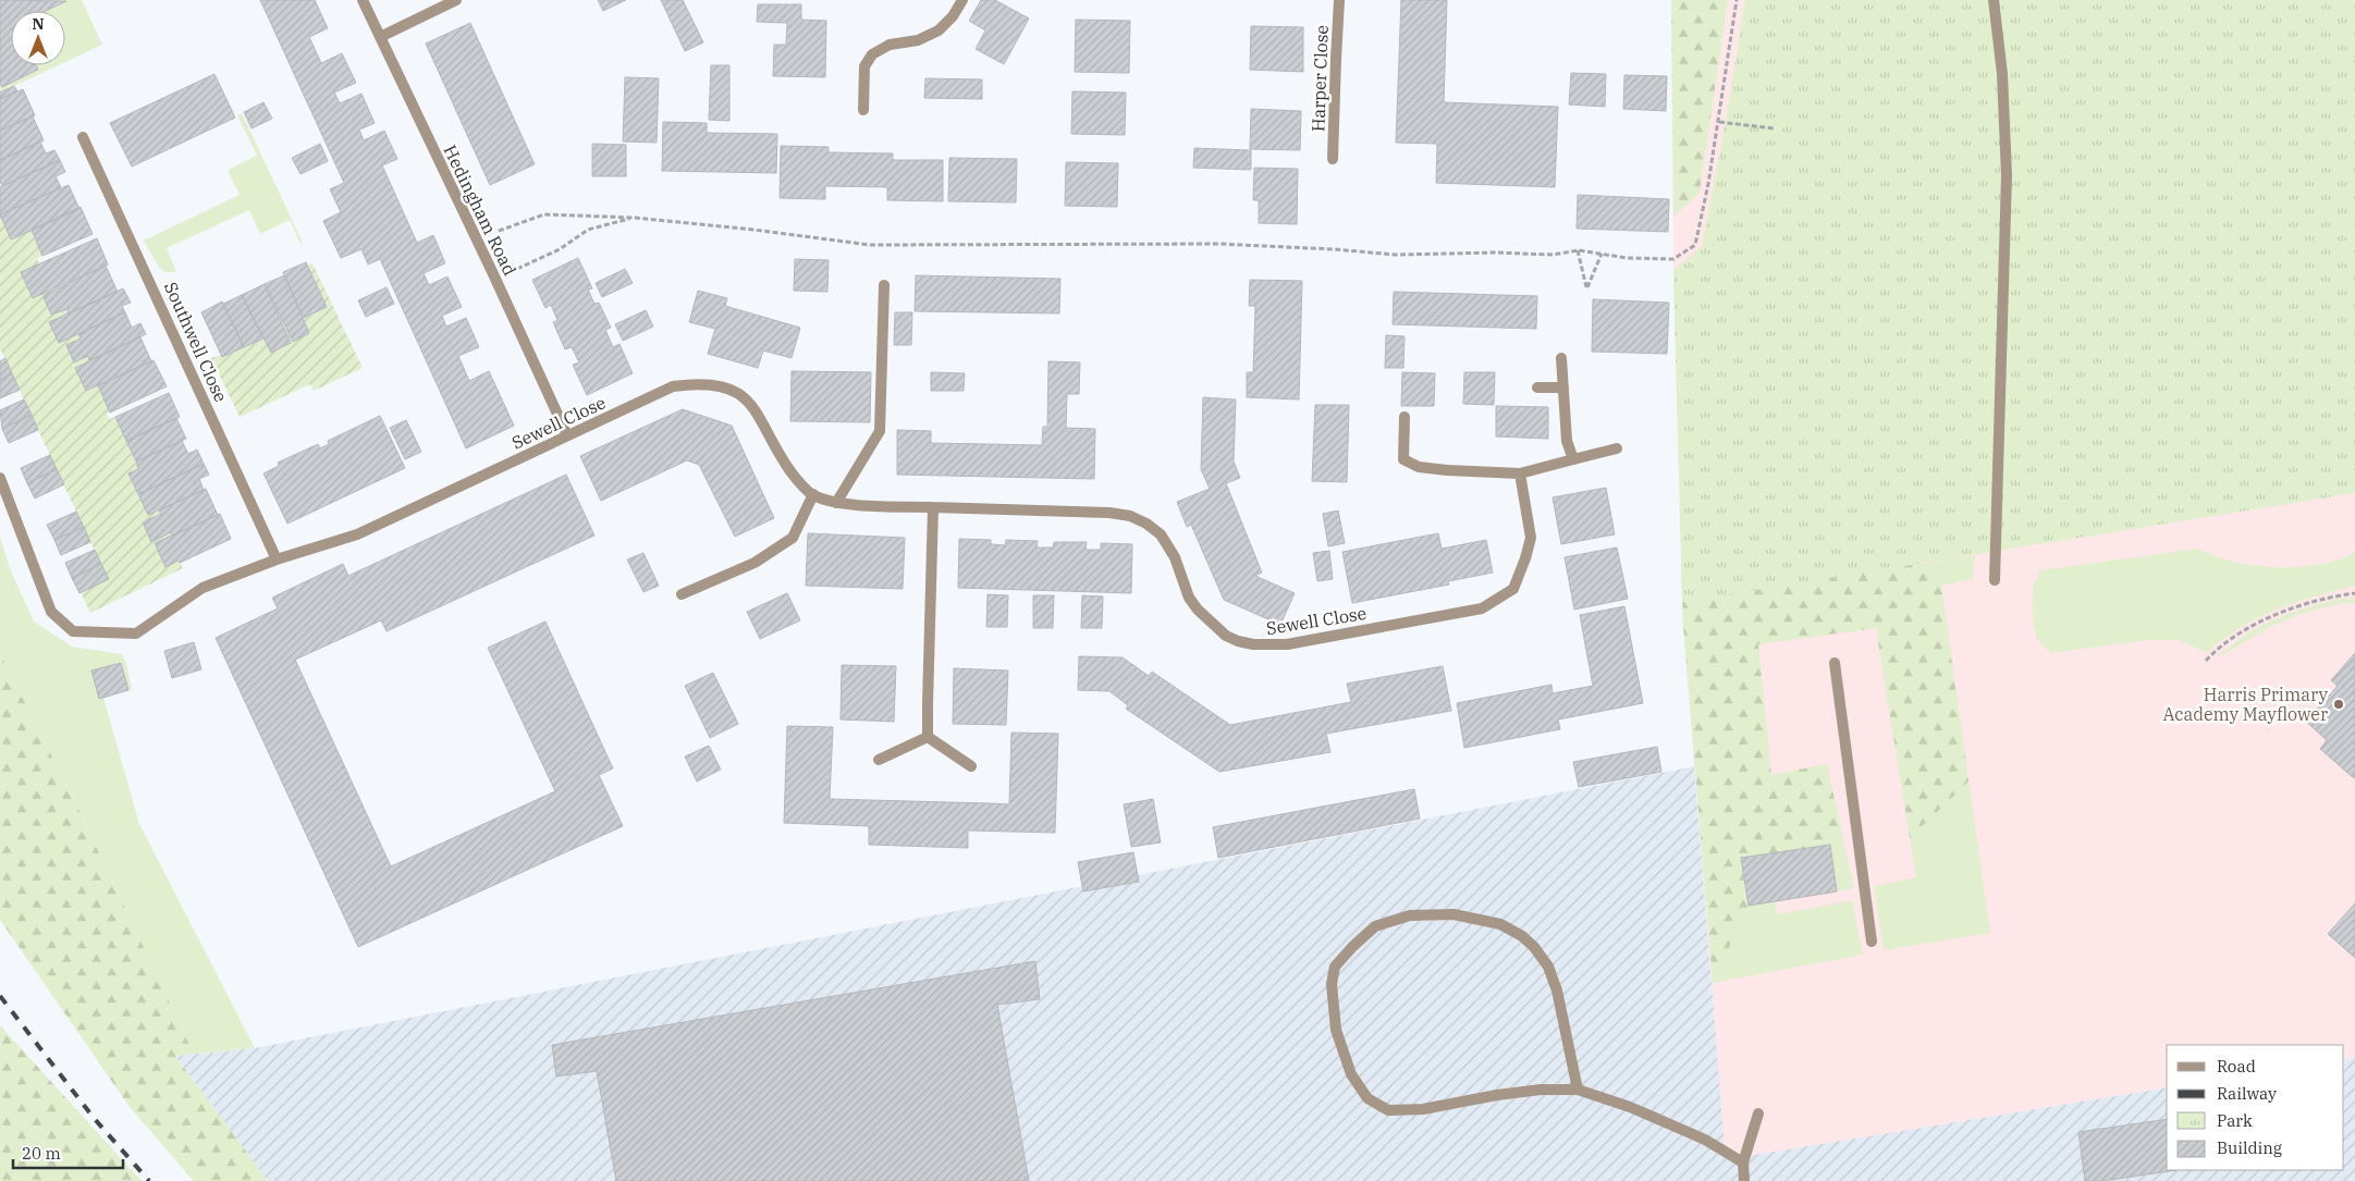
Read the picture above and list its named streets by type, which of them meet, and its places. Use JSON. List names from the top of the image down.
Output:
{
  "streets": {
    "street": [
      "Harper Close",
      "Hedingham Road",
      "Southwell Close",
      "Sewell Close"
    ]
  },
  "crossings": [
    ["Hedingham Road", "Sewell Close"],
    ["Southwell Close", "Sewell Close"]
  ],
  "places": ["Harris Primary Academy Mayflower"],
  "legend": [
    "Road",
    "Railway",
    "Park",
    "Building"
  ],
  "scale_bar": "20 m",
  "north": "top"
}
